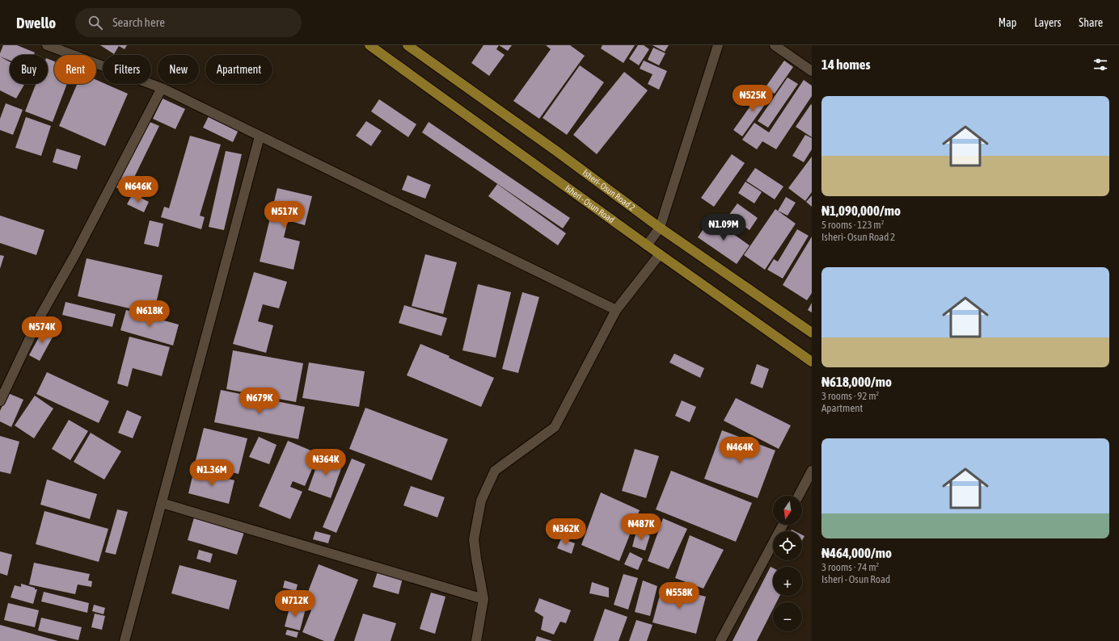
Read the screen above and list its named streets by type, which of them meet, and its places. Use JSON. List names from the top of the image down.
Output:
{
  "streets": {
    "main road": ["Isheri- Osun Road 2", "Isheri - Osun Road"]
  },
  "north": "bottom",
  "page": {
    "header": "Dwello",
    "search": "Search here",
    "nav": ["Map", "Layers", "Share"],
    "heading": "14 homes",
    "chip": [
      "Buy",
      "Rent",
      "Filters",
      "New",
      "Apartment"
    ],
    "list": [
      {
        "name": "₦1,090,000/mo",
        "note": "5 rooms · 123 m² · Isheri- Osun Road 2"
      },
      {
        "name": "₦618,000/mo",
        "note": "3 rooms · 92 m² · Apartment"
      },
      {
        "name": "₦464,000/mo",
        "note": "3 rooms · 74 m² · Isheri - Osun Road"
      }
    ],
    "price": [
      "₦525K",
      "₦646K",
      "₦517K",
      "₦1.09M",
      "₦618K",
      "₦574K",
      "₦679K",
      "₦464K",
      "₦364K",
      "₦1.36M",
      "₦487K",
      "₦362K",
      "₦558K",
      "₦712K"
    ],
    "map_buttons": ["+", "−"]
  }
}
